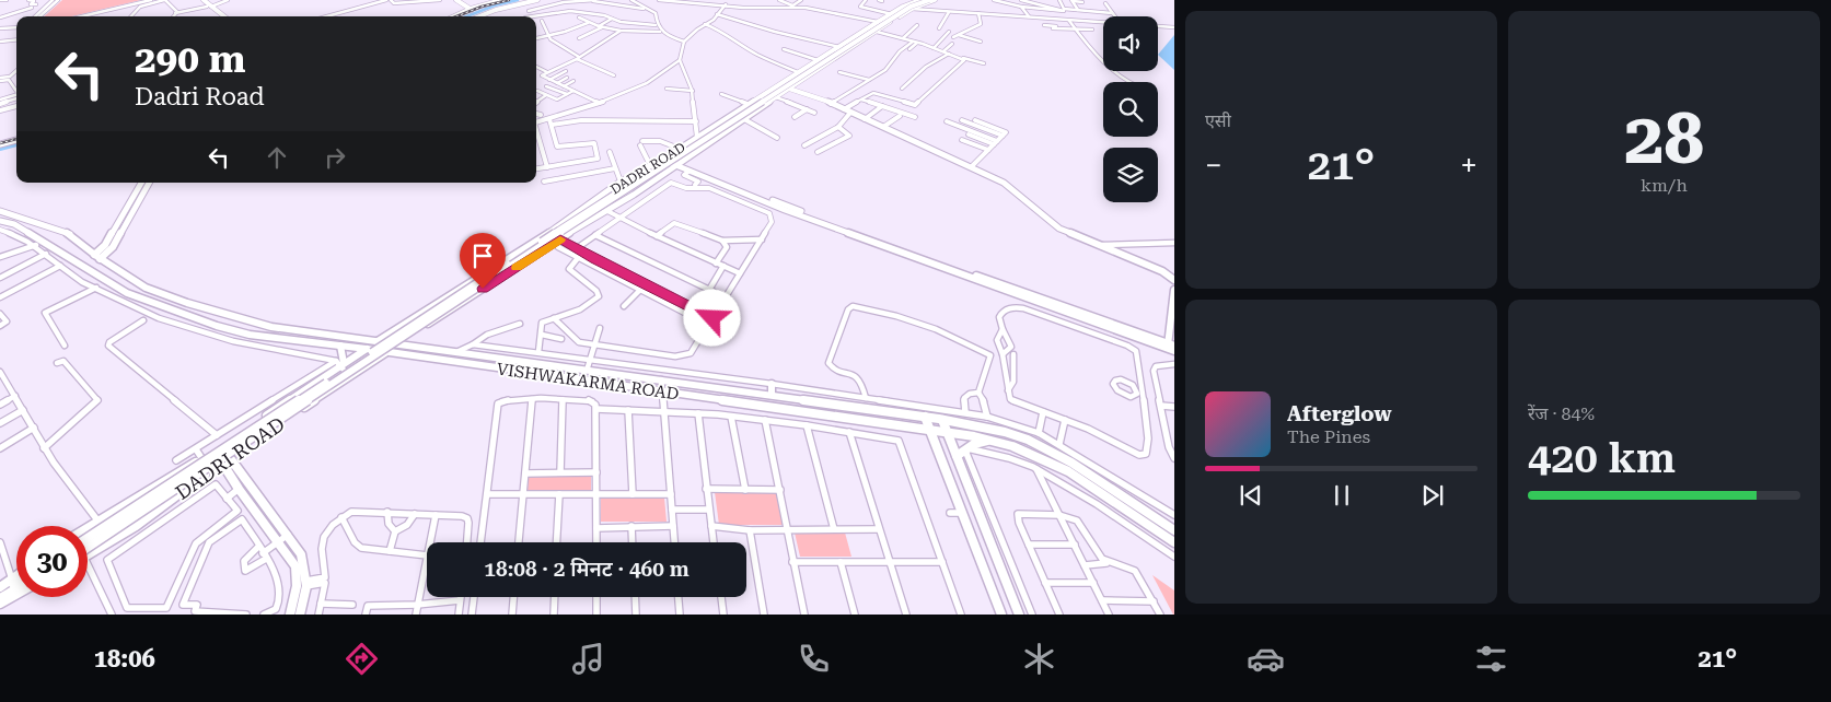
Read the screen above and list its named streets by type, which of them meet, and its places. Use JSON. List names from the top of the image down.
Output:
{
  "streets": {
    "street": ["DADRI ROAD", "VISHWAKARMA ROAD"]
  },
  "crossings": [
    ["DADRI ROAD", "VISHWAKARMA ROAD"]
  ],
  "page": {
    "tile": [
      "एसी",
      ["28", "km/h"],
      ["रेंज · 84%", "420 km"]
    ],
    "turn": ["290 m", "Dadri Road"],
    "heat": ["−", "21°", "+"],
    "song": ["Afterglow", "The Pines"],
    "limit": "30",
    "trip": "18:08 · 2 मिनट · 460 m",
    "tabs": ["18:06", "21°"]
  }
}
